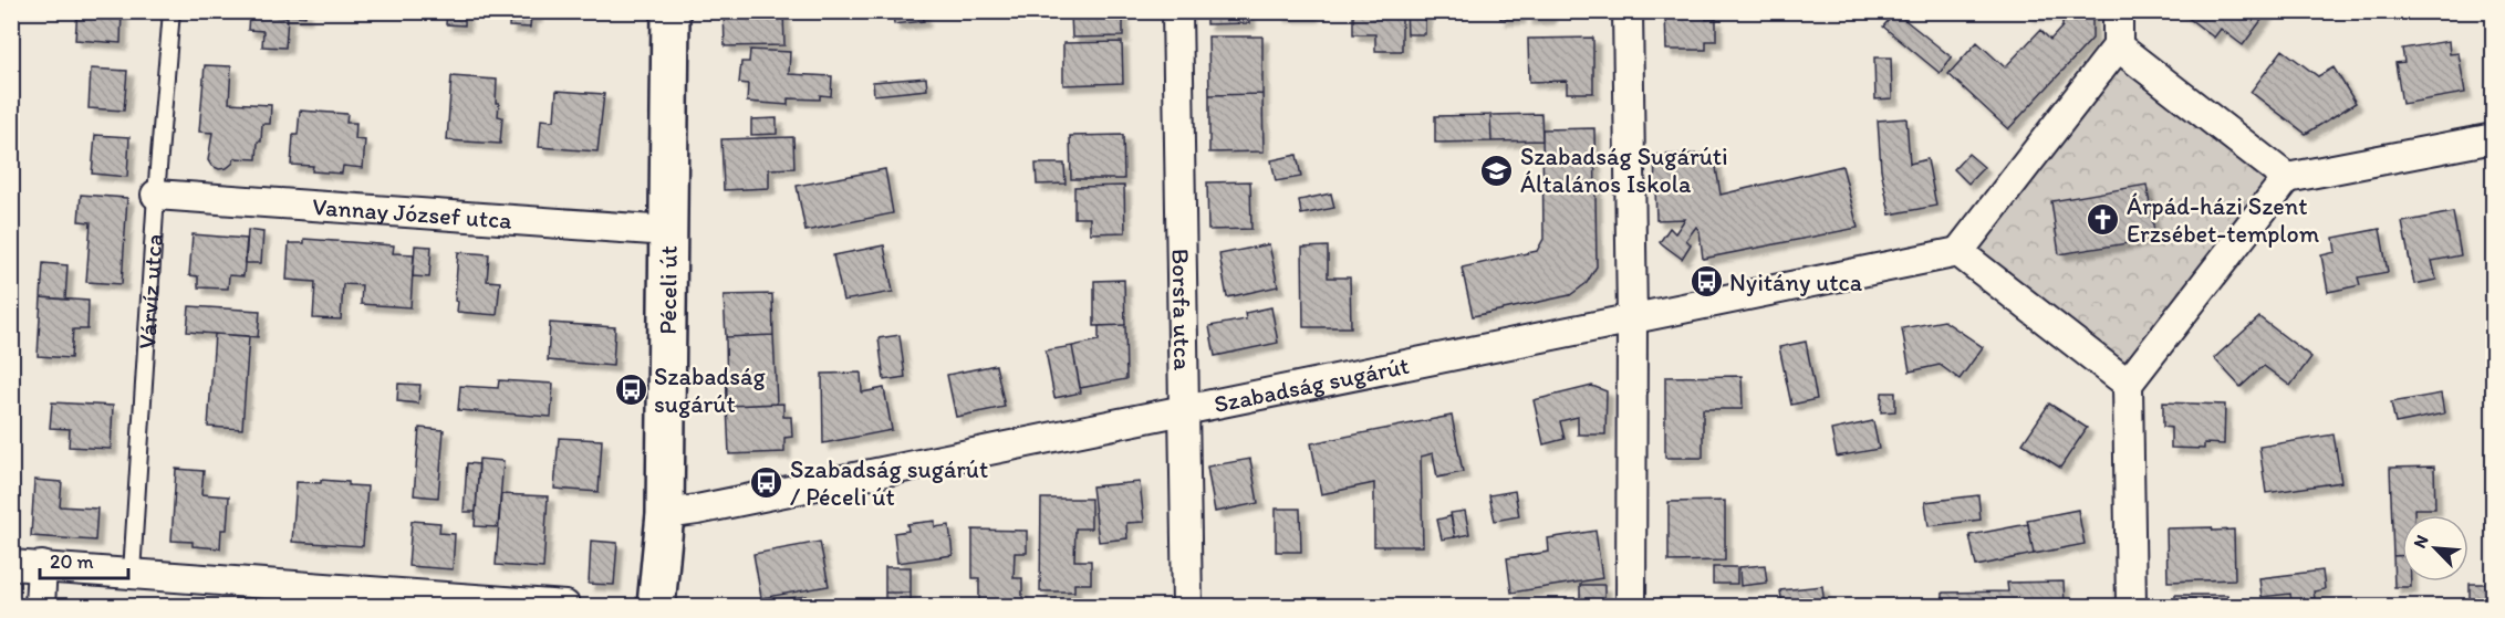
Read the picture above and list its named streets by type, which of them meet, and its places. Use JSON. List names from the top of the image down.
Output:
{
  "streets": {
    "main road": ["Péceli út"],
    "street": ["Vannay József utca", "Borsfa utca", "Szabadság sugárút"],
    "lane": ["Várvíz utca"]
  },
  "crossings": [
    ["Vannay József utca", "Péceli út"],
    ["Vannay József utca", "Várvíz utca"],
    ["Péceli út", "Szabadság sugárút"],
    ["Borsfa utca", "Szabadság sugárút"]
  ],
  "places": {
    "school or university": ["Szabadság Sugárúti Általános Iskola"],
    "church": ["Árpád-házi Szent Erzsébet-templom"],
    "bus stop": ["Nyitány utca", "Szabadság sugárút", "Szabadság sugárút / Péceli út"]
  },
  "scale_bar": "20 m",
  "north": "top left"
}
